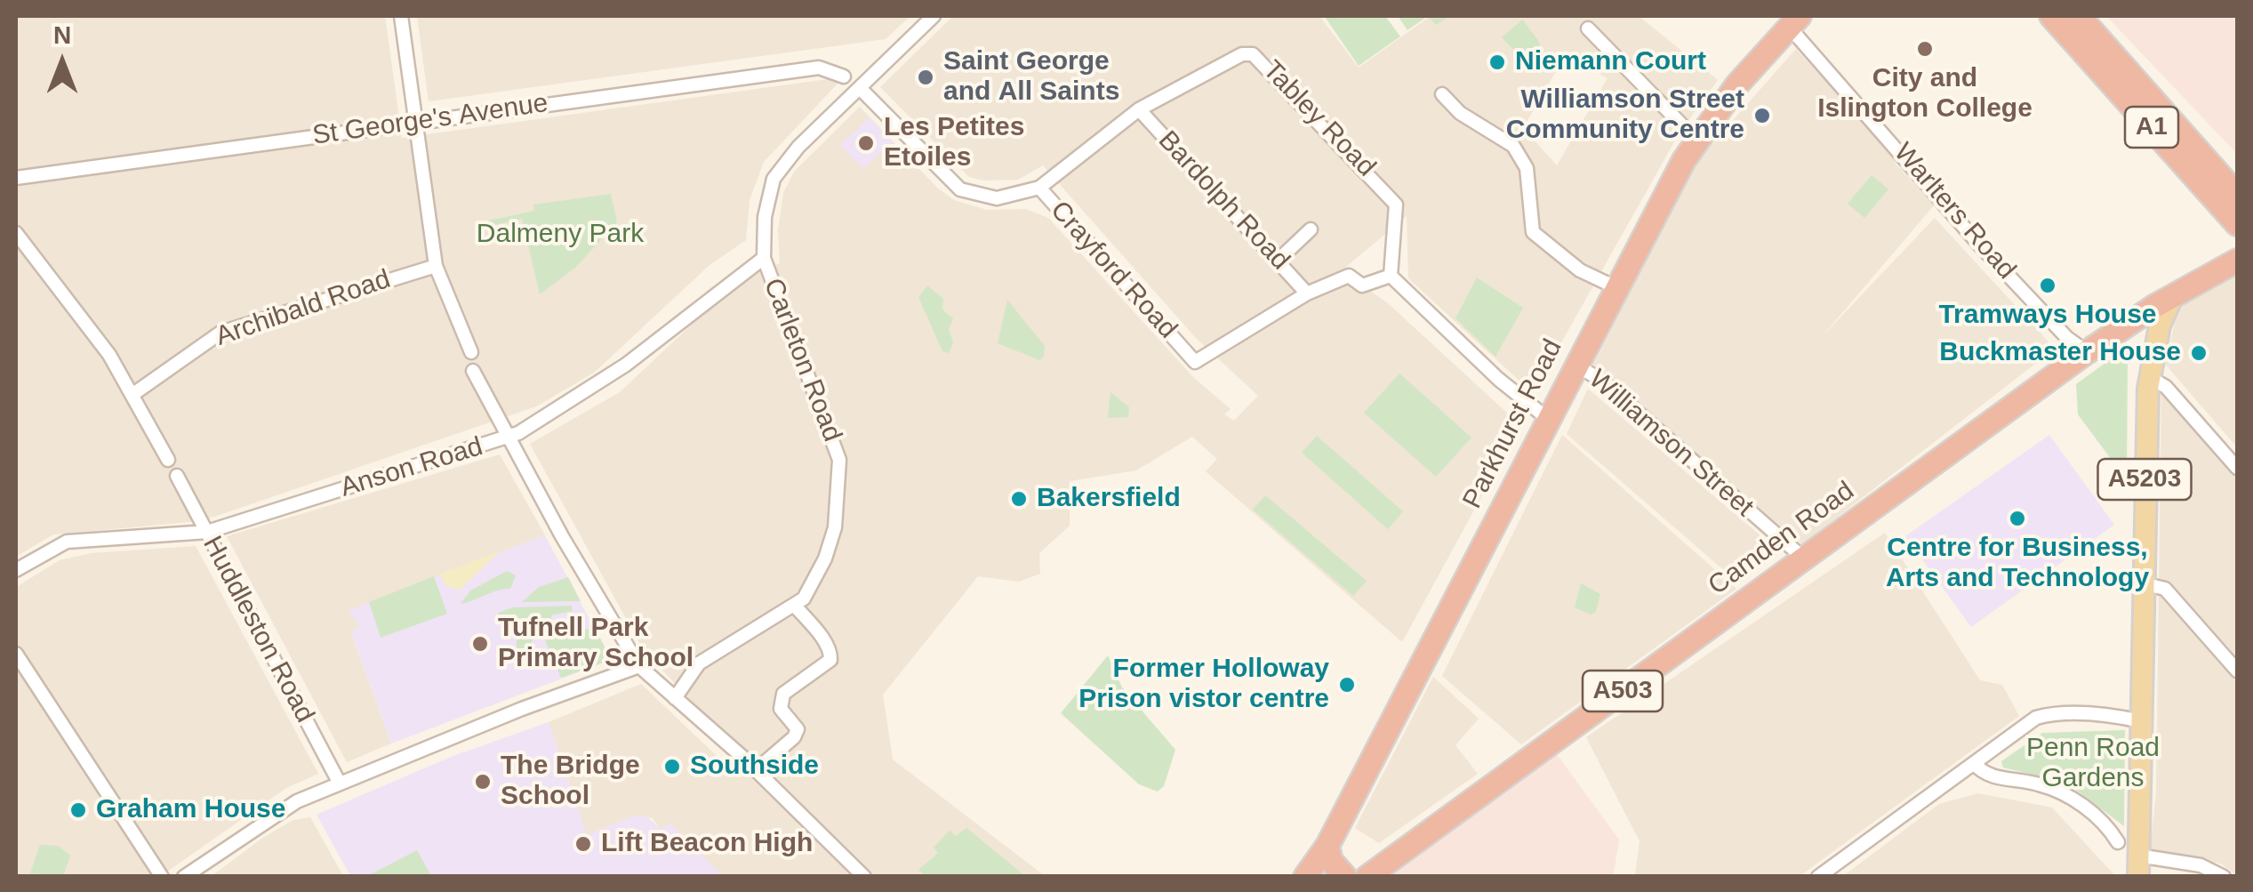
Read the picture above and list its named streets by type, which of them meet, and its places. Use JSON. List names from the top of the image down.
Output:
{
  "streets": {
    "highway": [
      "A1",
      "Parkhurst Road",
      "Camden Road",
      "A503"
    ],
    "main road": ["A5203"],
    "street": [
      "Tabley Road",
      "St George's Avenue",
      "Bardolph Road",
      "Warlters Road",
      "Crayford Road",
      "Archibald Road",
      "Carleton Road",
      "Williamson Street",
      "Anson Road",
      "Huddleston Road"
    ]
  },
  "crossings": [
    ["Tabley Road", "Bardolph Road"],
    ["Tabley Road", "Crayford Road"],
    ["Bardolph Road", "Crayford Road"],
    ["Warlters Road", "Parkhurst Road"],
    ["Warlters Road", "Camden Road"],
    ["Crayford Road", "Carleton Road"],
    ["Carleton Road", "Anson Road"],
    ["Parkhurst Road", "Williamson Street"],
    ["Williamson Street", "Camden Road"],
    ["Anson Road", "Huddleston Road"],
    ["A5203", "Camden Road"]
  ],
  "parks": ["Dalmeny Park", "Penn Road Gardens"],
  "places": [
    "City and Islington College",
    "Niemann Court",
    "Saint George and All Saints",
    "Williamson Street Community Centre",
    "Les Petites Etoiles",
    "Tramways House",
    "Buckmaster House",
    "Bakersfield",
    "Centre for Business, Arts and Technology",
    "Tufnell Park Primary School",
    "Former Holloway Prison vistor centre",
    "Southside",
    "The Bridge School",
    "Graham House",
    "Lift Beacon High"
  ],
  "north": "top"
}
